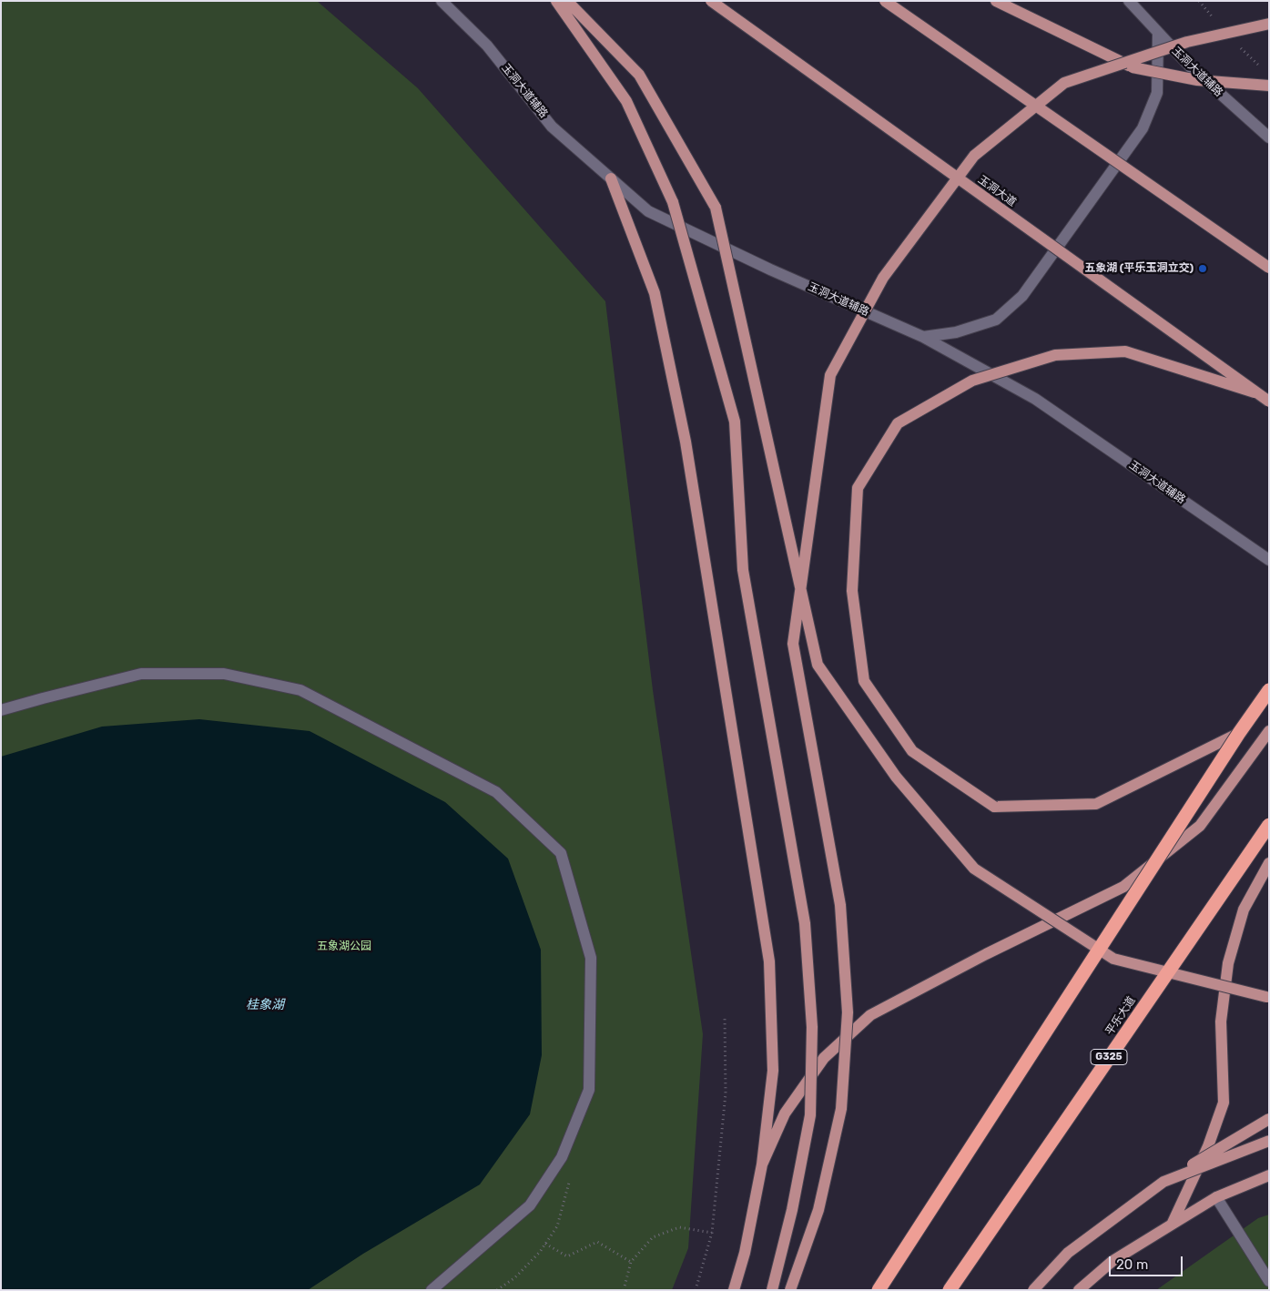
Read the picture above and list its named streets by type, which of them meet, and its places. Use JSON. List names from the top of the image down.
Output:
{
  "streets": {
    "highway": ["平乐大道", "G325"],
    "main road": ["玉洞大道"],
    "street": ["玉洞大道辅路"]
  },
  "water": ["桂象湖"],
  "parks": ["五象湖公园"],
  "places": ["五象湖 (平乐玉洞立交)"],
  "scale_bar": "20 m"
}
